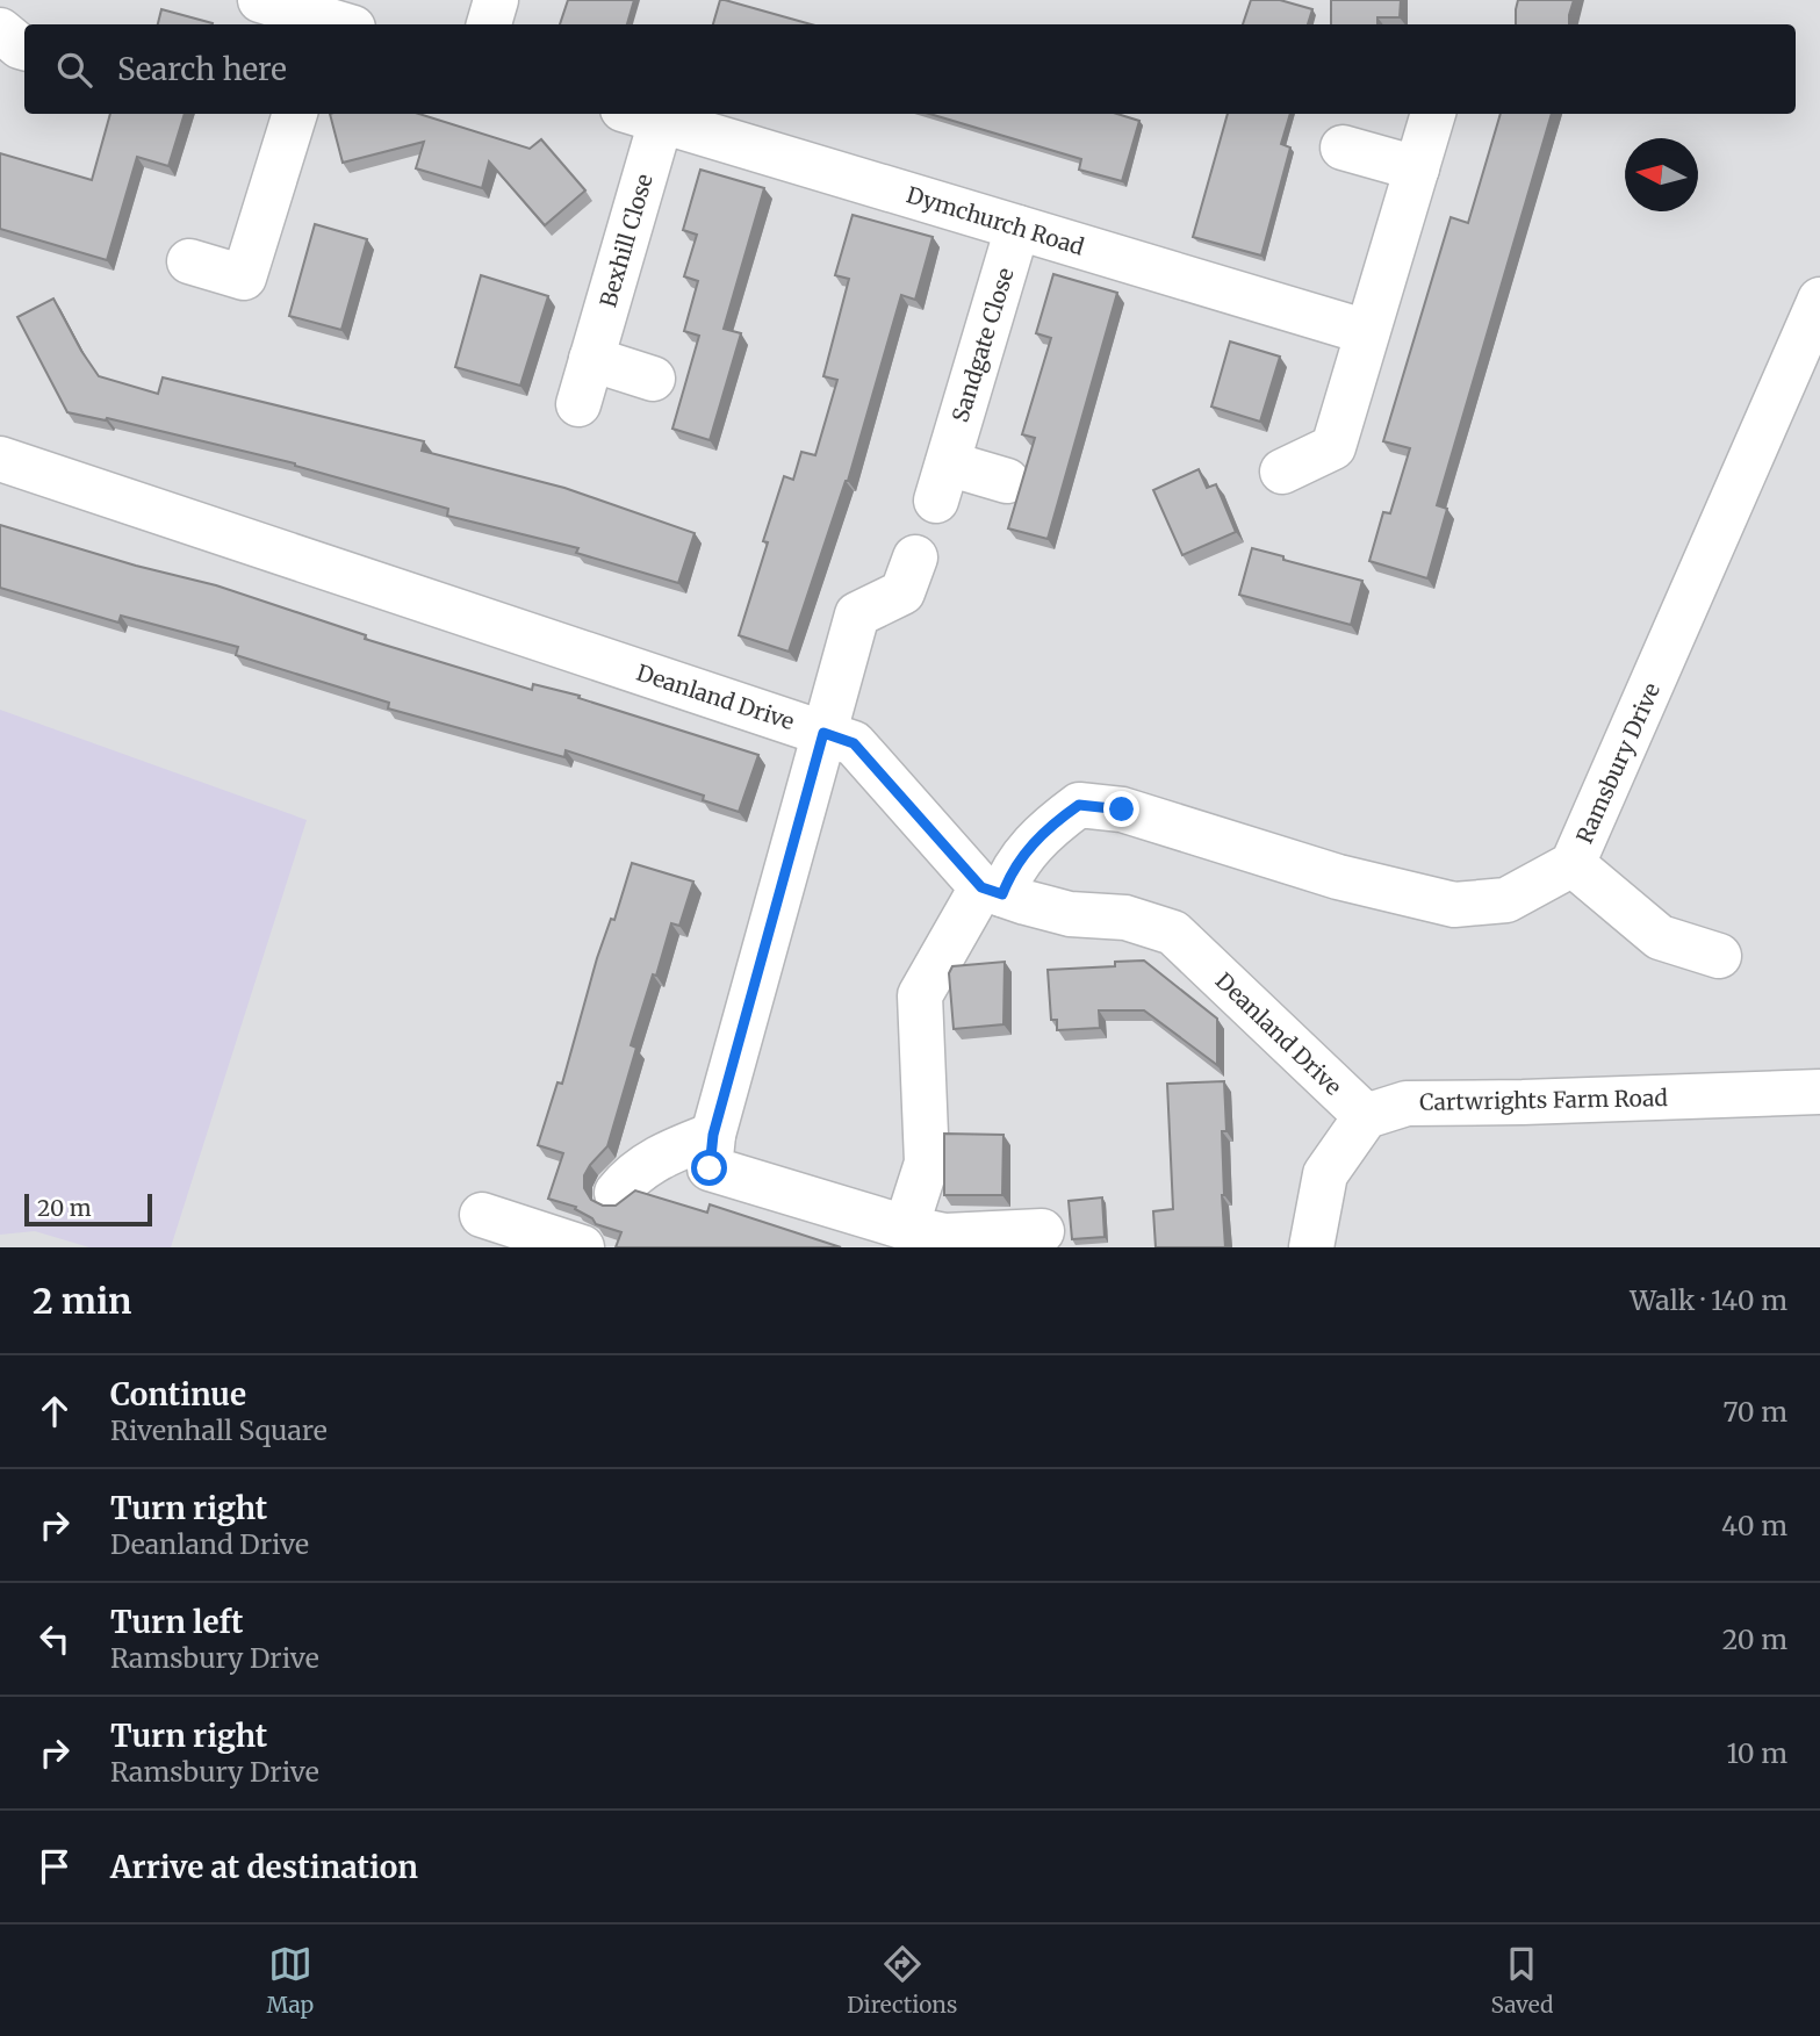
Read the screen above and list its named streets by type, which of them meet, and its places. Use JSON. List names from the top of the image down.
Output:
{
  "streets": {
    "street": [
      "Dymchurch Road",
      "Bexhill Close",
      "Sandgate Close",
      "Deanland Drive",
      "Ramsbury Drive",
      "Cartwrights Farm Road"
    ]
  },
  "crossings": [
    ["Dymchurch Road", "Bexhill Close"],
    ["Dymchurch Road", "Sandgate Close"],
    ["Deanland Drive", "Ramsbury Drive"],
    ["Deanland Drive", "Cartwrights Farm Road"]
  ],
  "scale_bar": "20 m",
  "north": "left",
  "page": {
    "search": "Search here",
    "scale": "20 m",
    "heading": ["2 min", "Walk · 140 m"],
    "list": [
      ["Continue", "Rivenhall Square", "70 m"],
      ["Turn right", "Deanland Drive", "40 m"],
      ["Turn left", "Ramsbury Drive", "20 m"],
      ["Turn right", "Ramsbury Drive", "10 m"],
      "Arrive at destination"
    ],
    "nav": ["Map", "Directions", "Saved"]
  }
}
